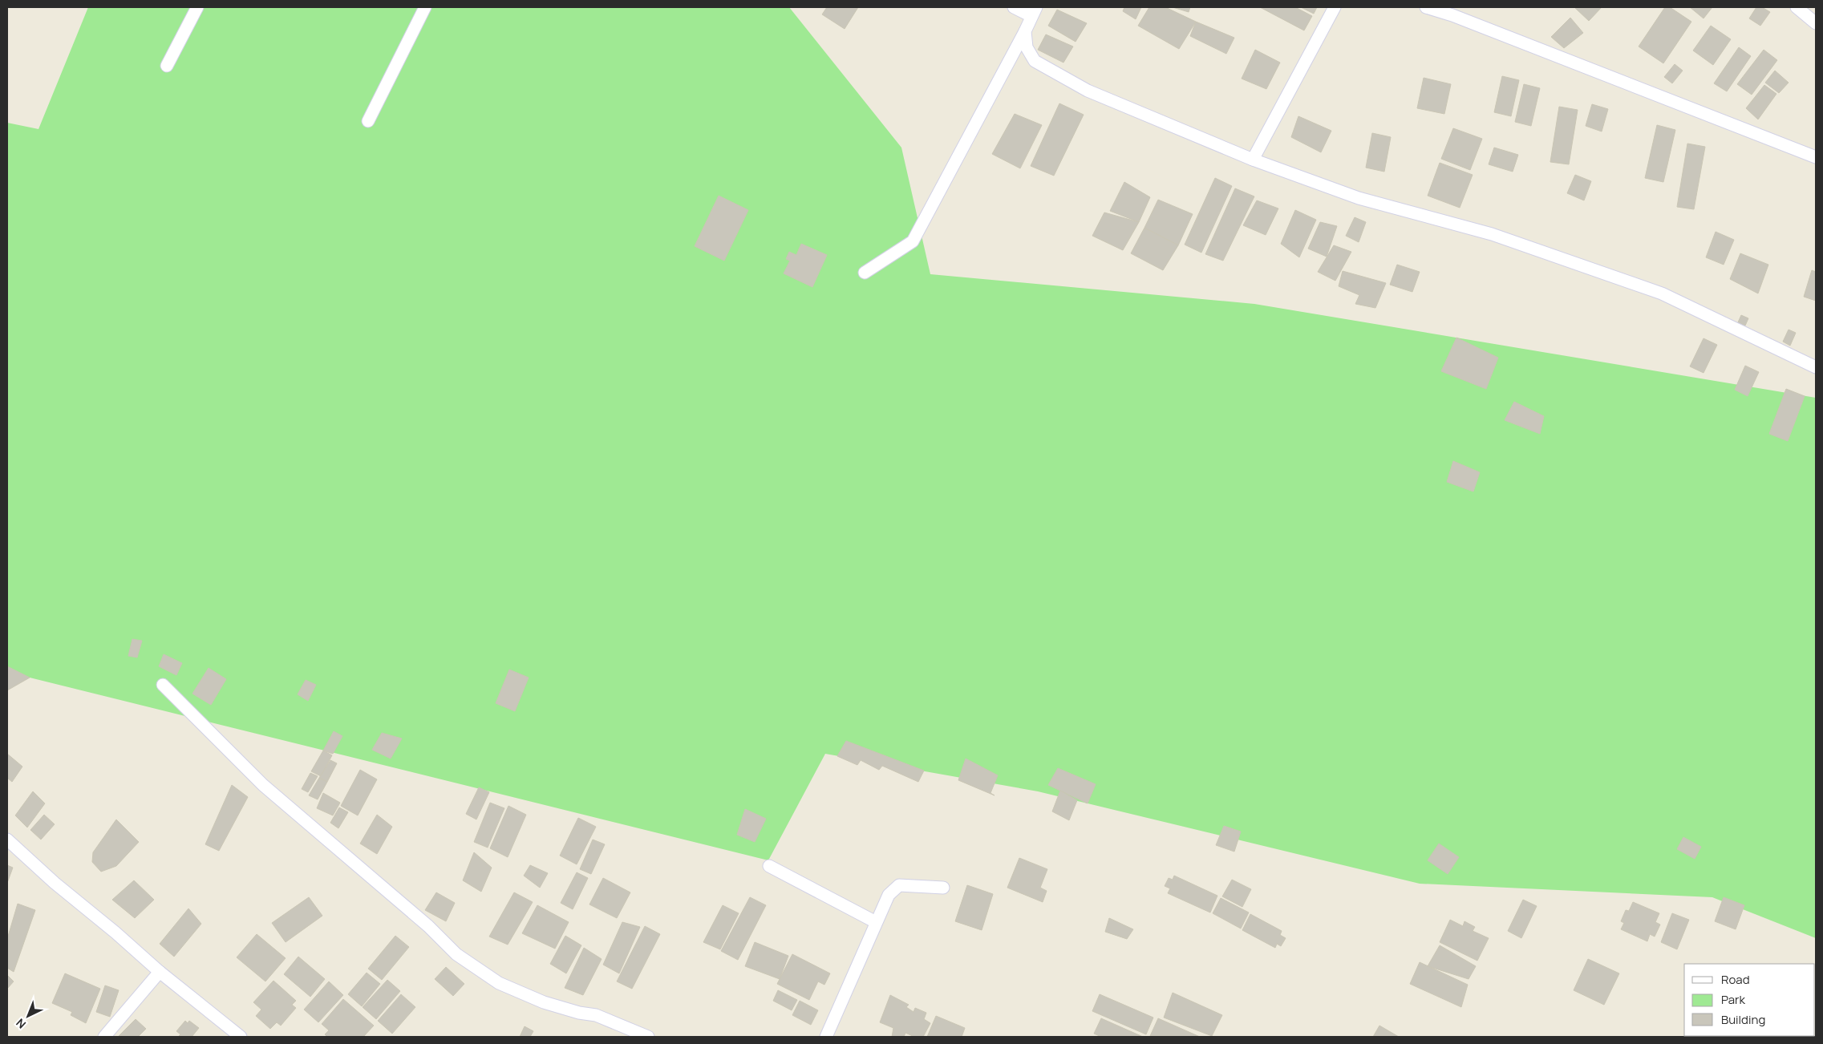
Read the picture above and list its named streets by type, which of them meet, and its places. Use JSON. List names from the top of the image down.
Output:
{
  "legend": ["Road", "Park", "Building"],
  "north": "bottom left"
}
